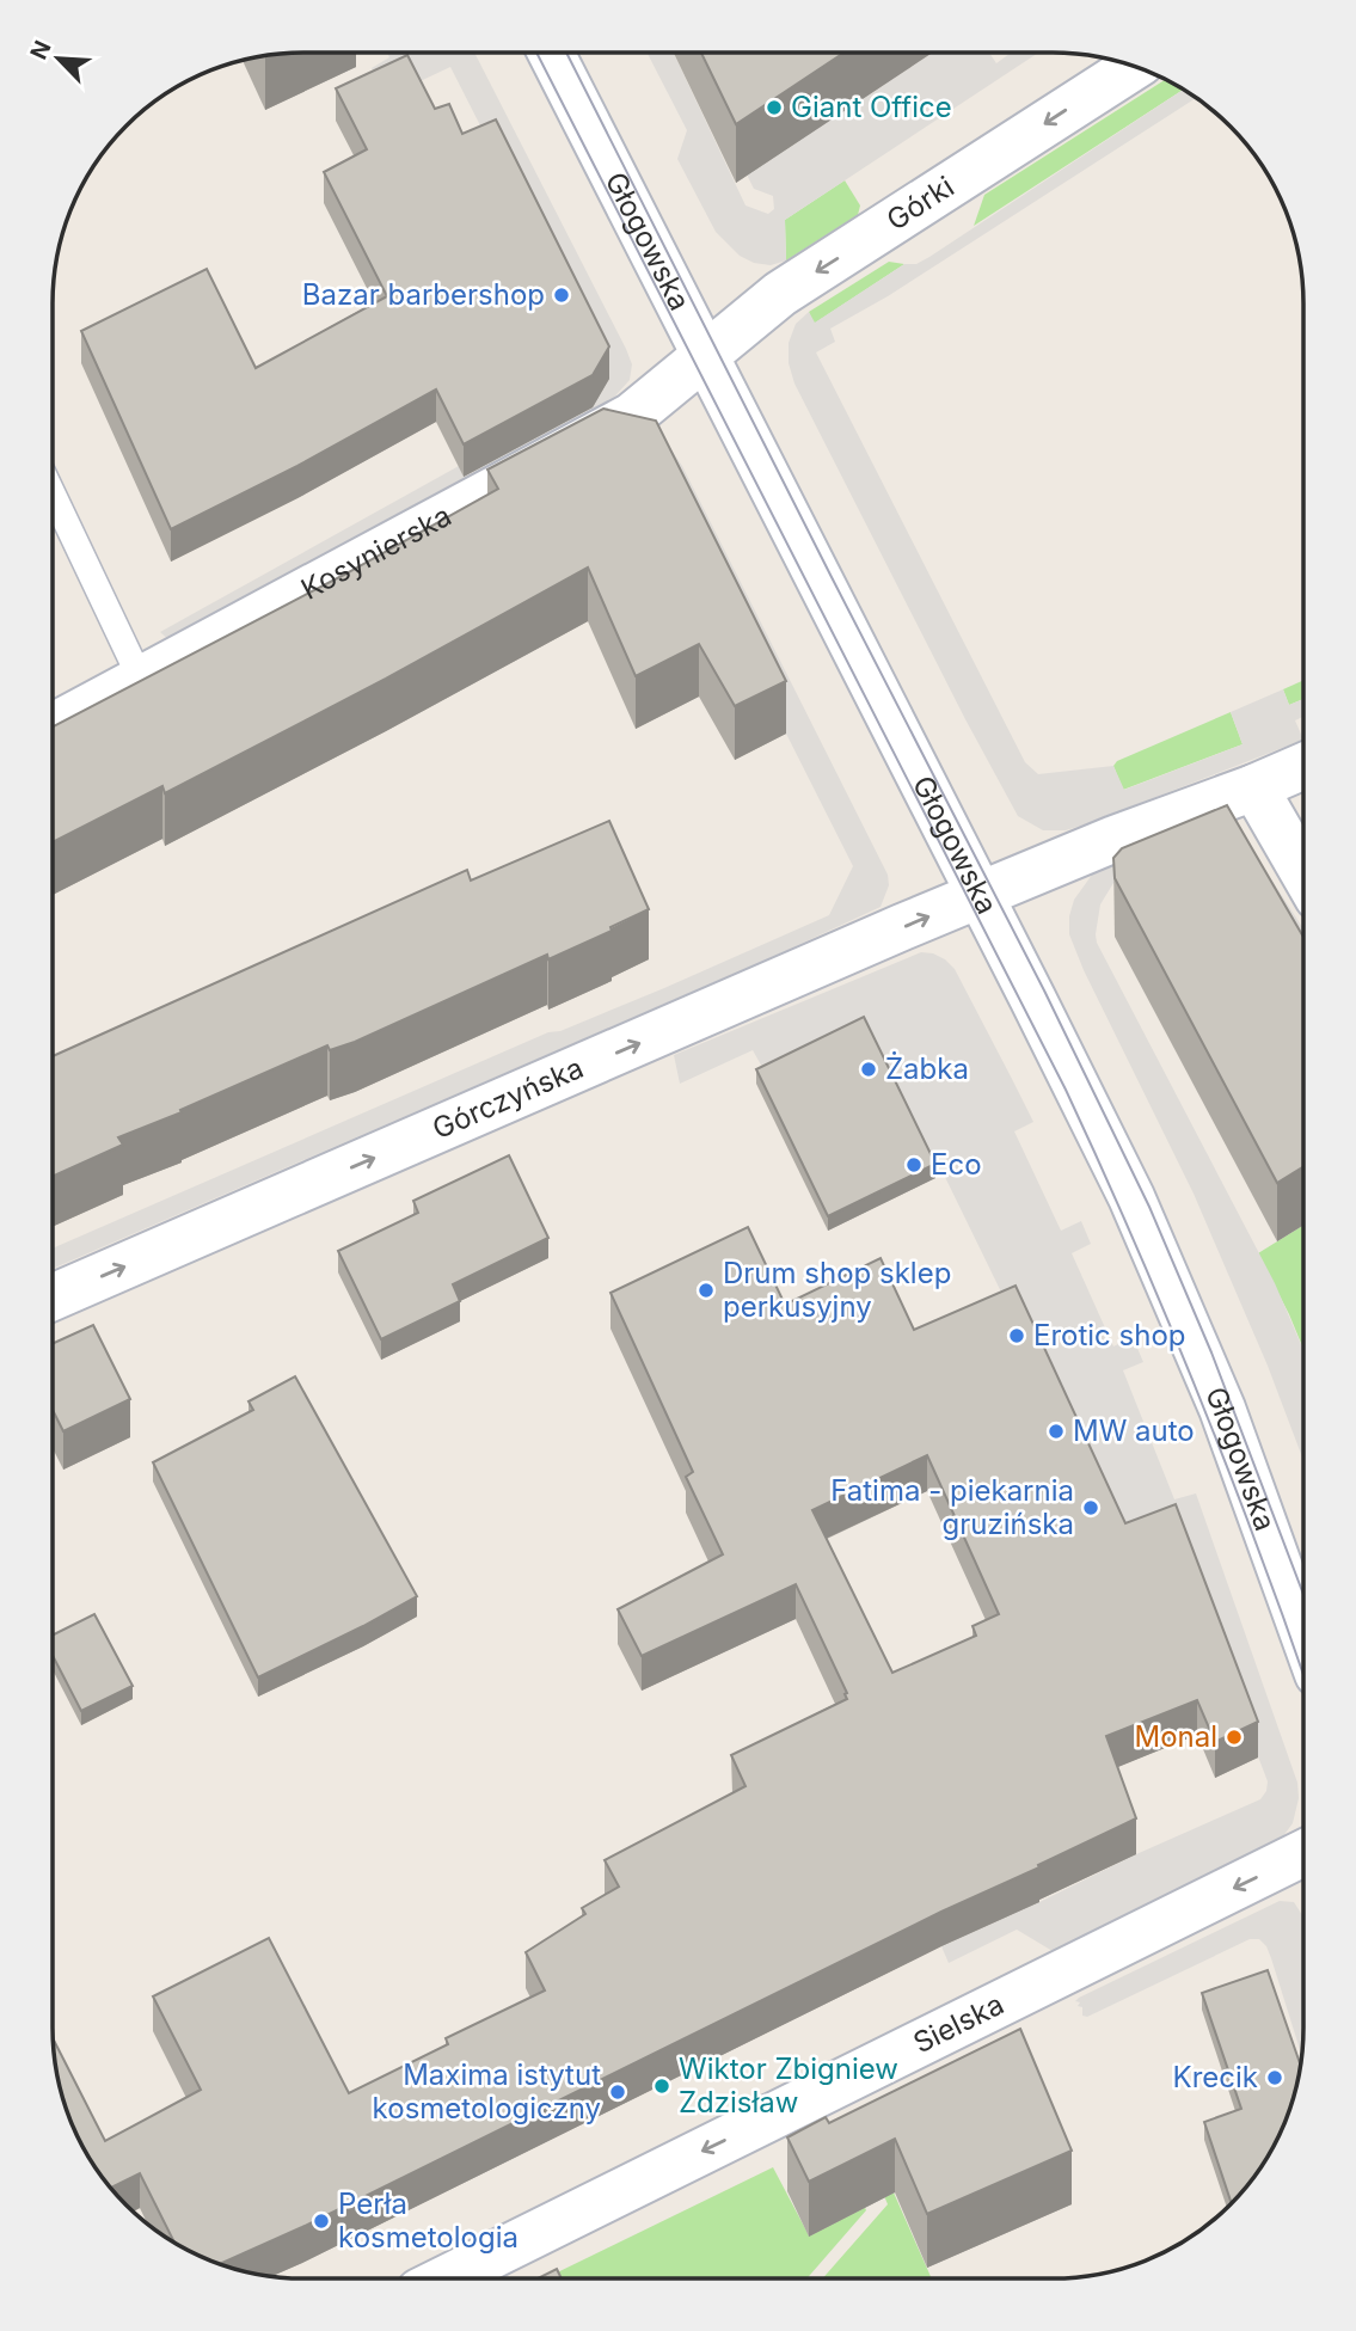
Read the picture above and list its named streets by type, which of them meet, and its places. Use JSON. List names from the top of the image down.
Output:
{
  "streets": {
    "street": [
      "Górki",
      "Głogowska",
      "Kosynierska",
      "Górczyńska",
      "Sielska"
    ]
  },
  "crossings": [
    ["Górki", "Głogowska"],
    ["Górki", "Kosynierska"],
    ["Głogowska", "Kosynierska"],
    ["Głogowska", "Górczyńska"]
  ],
  "one_way": ["Górki", "Górczyńska", "Sielska"],
  "places": [
    "Giant Office",
    "Bazar barbershop",
    "Żabka",
    "Eco",
    "Drum shop sklep perkusyjny",
    "Erotic shop",
    "MW auto",
    "Fatima - piekarnia gruzińska",
    "Monal",
    "Krecik",
    "Wiktor Zbigniew Zdzisław",
    "Maxima istytut kosmetologiczny",
    "Perła kosmetologia"
  ],
  "north": "top left"
}
